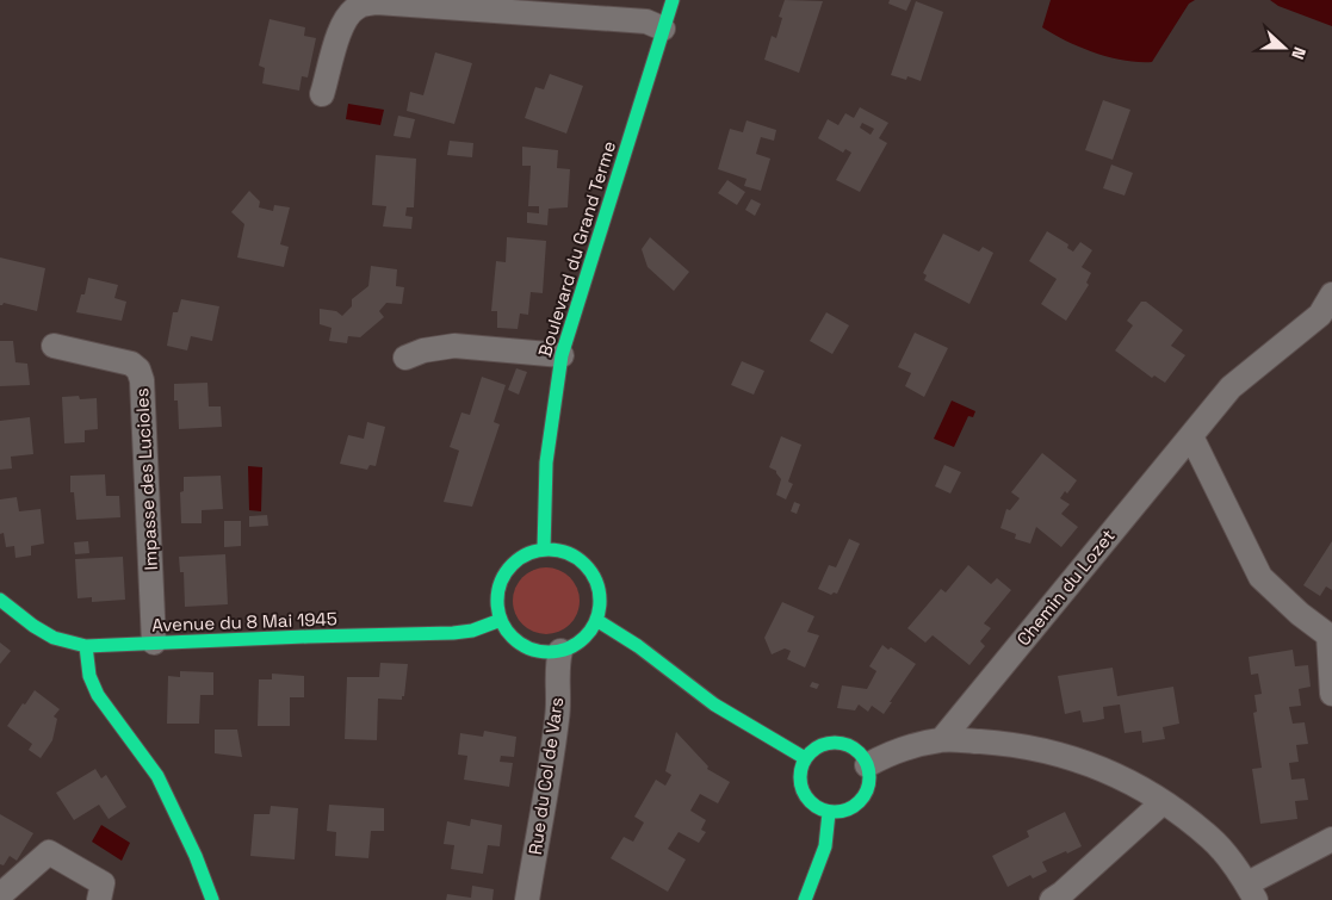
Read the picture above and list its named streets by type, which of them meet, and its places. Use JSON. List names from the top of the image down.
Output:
{
  "streets": {
    "street": [
      "Boulevard du Grand Terme",
      "Impasse des Lucioles",
      "Chemin du Lozet",
      "Avenue du 8 Mai 1945",
      "Rue du Col de Vars"
    ]
  },
  "crossings": [
    ["Boulevard du Grand Terme", "Avenue du 8 Mai 1945"],
    ["Boulevard du Grand Terme", "Rue du Col de Vars"],
    ["Impasse des Lucioles", "Avenue du 8 Mai 1945"],
    ["Avenue du 8 Mai 1945", "Rue du Col de Vars"]
  ],
  "north": "right"
}
